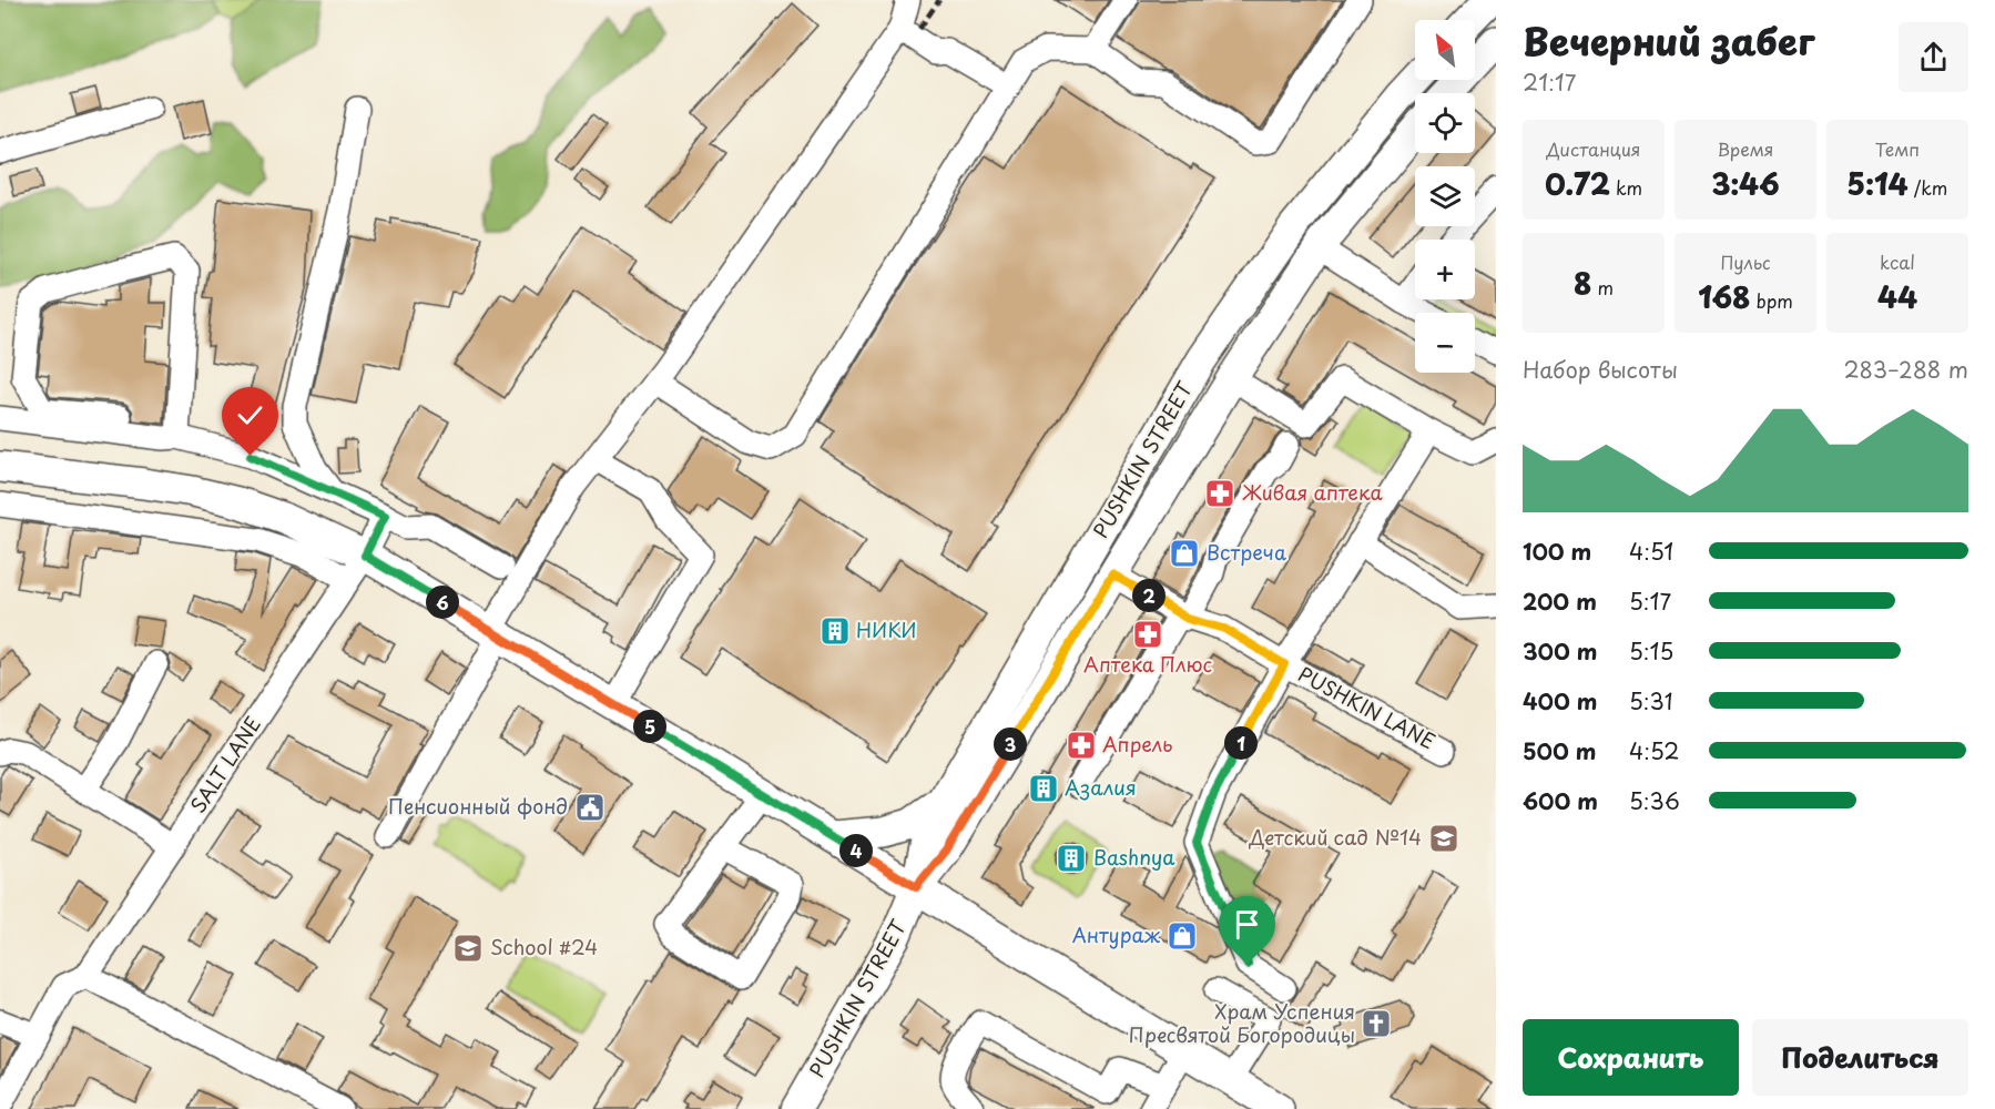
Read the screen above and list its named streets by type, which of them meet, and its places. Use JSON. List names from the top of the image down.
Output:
{
  "streets": {
    "main road": ["PUSHKIN STREET"],
    "street": ["PUSHKIN LANE", "SALT LANE"]
  },
  "crossings": [
    ["PUSHKIN STREET", "PUSHKIN LANE"]
  ],
  "places": {
    "pharmacy": ["Живая аптека", "Аптека Плюс", "Апрель"],
    "shop": ["Встреча", "Антураж"],
    "building": ["НИКИ", "Азалия", "Bashnya"],
    "public building": ["Пенсионный фонд"],
    "school or university": ["Детский сад №14", "School #24"],
    "church": ["Храм Успения Пресвятой Богородицы"]
  },
  "north": "top left",
  "page": {
    "heading": ["Вечерний забег", "21:17"],
    "map_buttons": ["+", "−"],
    "stats": [
      ["Дистанция", "0.72 km"],
      ["Время", "3:46"],
      ["Темп", "5:14 /km"],
      ["8 m"],
      ["Пульс", "168 bpm"],
      ["kcal", "44"]
    ],
    "chart": ["Набор высоты", "283–288 m"],
    "list": [
      {
        "name": "100 m",
        "note": "4:51"
      },
      {
        "name": "200 m",
        "note": "5:17"
      },
      {
        "name": "300 m",
        "note": "5:15"
      },
      {
        "name": "400 m",
        "note": "5:31"
      },
      {
        "name": "500 m",
        "note": "4:52"
      },
      {
        "name": "600 m",
        "note": "5:36"
      }
    ],
    "pins": [
      "2",
      "6",
      "5",
      "1",
      "3",
      "4"
    ],
    "buttons": ["Сохранить", "Поделиться"]
  }
}
